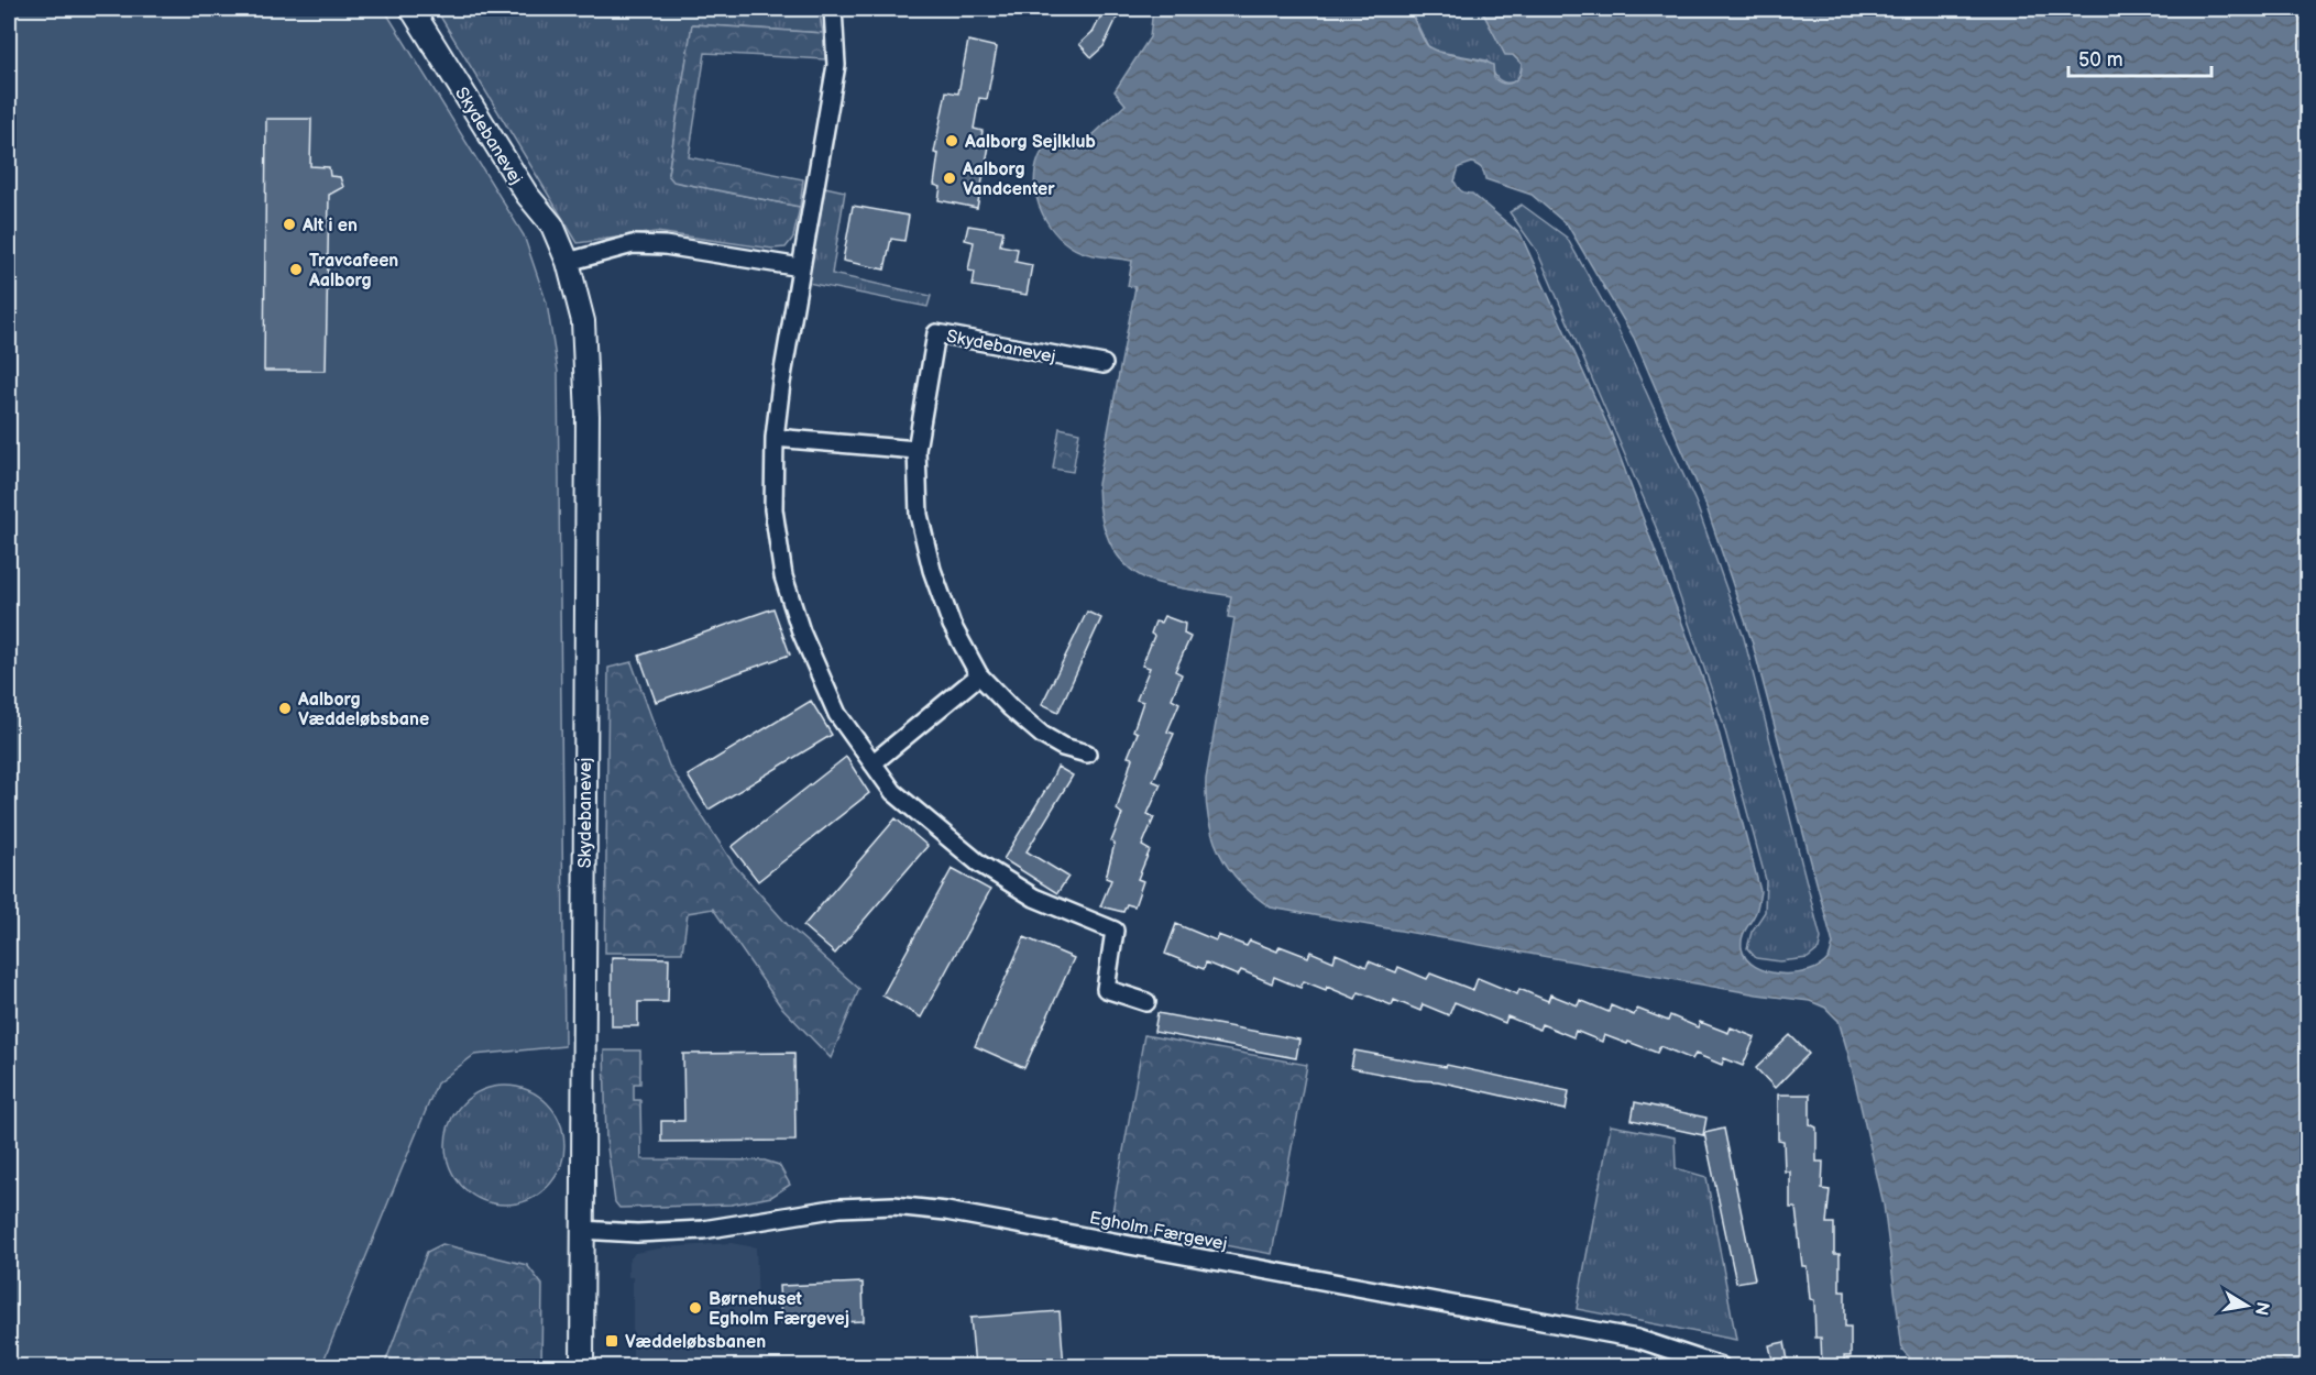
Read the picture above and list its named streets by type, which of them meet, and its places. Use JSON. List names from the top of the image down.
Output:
{
  "streets": {
    "street": ["Skydebanevej", "Egholm Færgevej"]
  },
  "crossings": [
    ["Skydebanevej", "Egholm Færgevej"]
  ],
  "places": {
    "other": [
      "Aalborg Sejlklub",
      "Aalborg Vandcenter",
      "Alt i en",
      "Travcafeen Aalborg",
      "Aalborg Væddeløbsbane",
      "Børnehuset Egholm Færgevej"
    ],
    "transit": ["Væddeløbsbanen"]
  },
  "scale_bar": "50 m",
  "north": "right"
}
